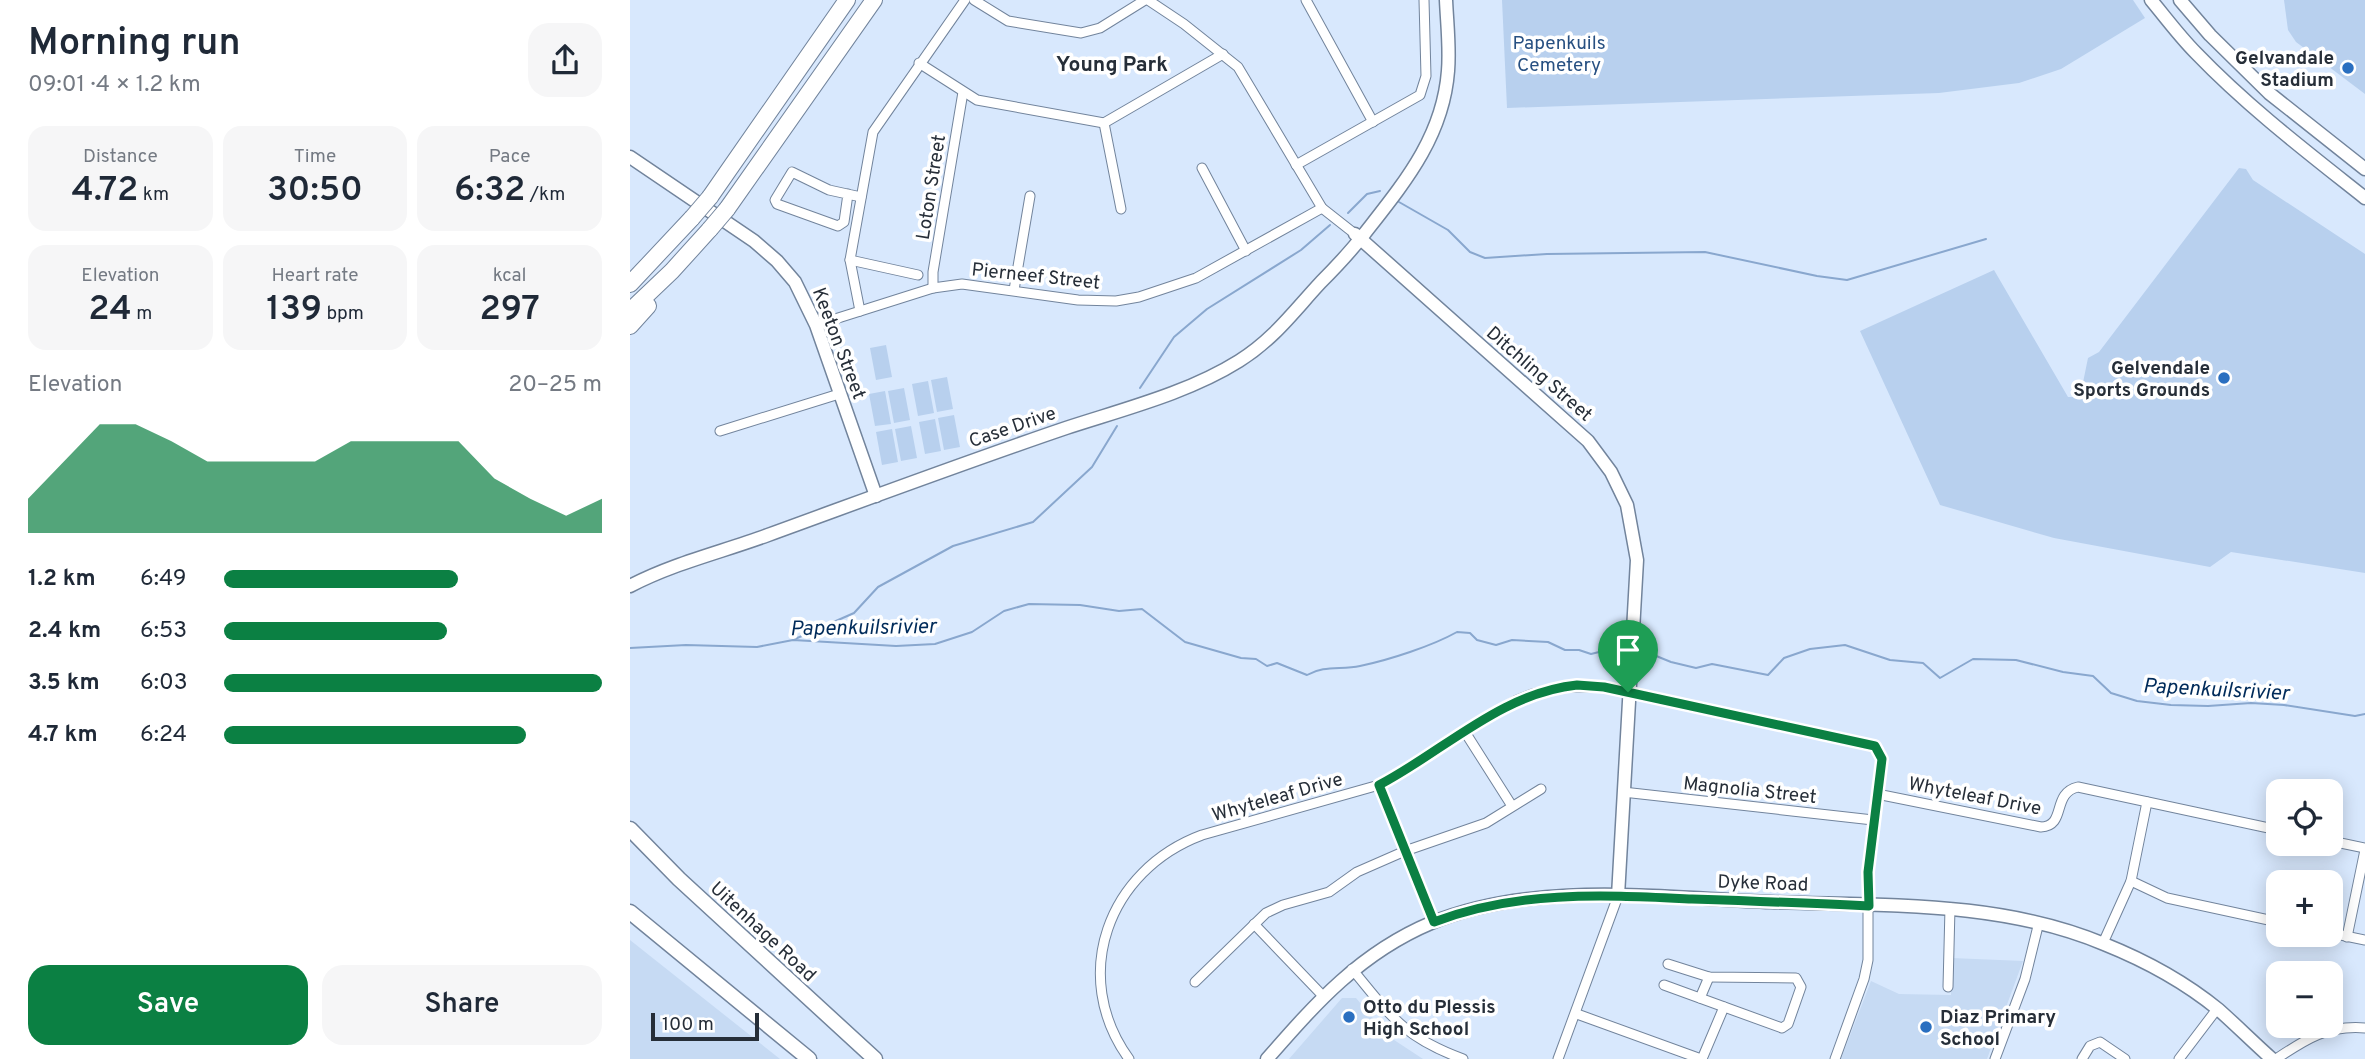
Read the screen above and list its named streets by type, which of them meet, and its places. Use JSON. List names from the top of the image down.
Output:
{
  "streets": {
    "main road": ["Uitenhage Road"],
    "street": [
      "Loton Street",
      "Pierneef Street",
      "Keeton Street",
      "Ditchling Street",
      "Case Drive",
      "Magnolia Street",
      "Whyteleaf Drive",
      "Dyke Road"
    ]
  },
  "crossings": [
    ["Loton Street", "Pierneef Street"],
    ["Pierneef Street", "Keeton Street"],
    ["Pierneef Street", "Ditchling Street"],
    ["Keeton Street", "Case Drive"],
    ["Ditchling Street", "Case Drive"],
    ["Ditchling Street", "Magnolia Street"],
    ["Ditchling Street", "Whyteleaf Drive"],
    ["Ditchling Street", "Dyke Road"]
  ],
  "districts": ["Young Park"],
  "water": ["Papenkuilsrivier"],
  "parks": ["Papenkuils Cemetery"],
  "places": [
    "Gelvandale Stadium",
    "Gelvendale Sports Grounds",
    "Otto du Plessis High School",
    "Diaz Primary School"
  ],
  "scale_bar": "100 m",
  "page": {
    "heading": ["Morning run", "09:01 · 4 × 1.2 km"],
    "stats": [
      ["Distance", "4.72 km"],
      ["Time", "30:50"],
      ["Pace", "6:32 /km"],
      ["Elevation", "24 m"],
      ["Heart rate", "139 bpm"],
      ["kcal", "297"]
    ],
    "chart": ["Elevation", "20–25 m"],
    "list": [
      {
        "name": "1.2 km",
        "note": "6:49"
      },
      {
        "name": "2.4 km",
        "note": "6:53"
      },
      {
        "name": "3.5 km",
        "note": "6:03"
      },
      {
        "name": "4.7 km",
        "note": "6:24"
      }
    ],
    "map_buttons": ["+", "−"],
    "buttons": ["Save", "Share"],
    "scale": "100 m"
  }
}
